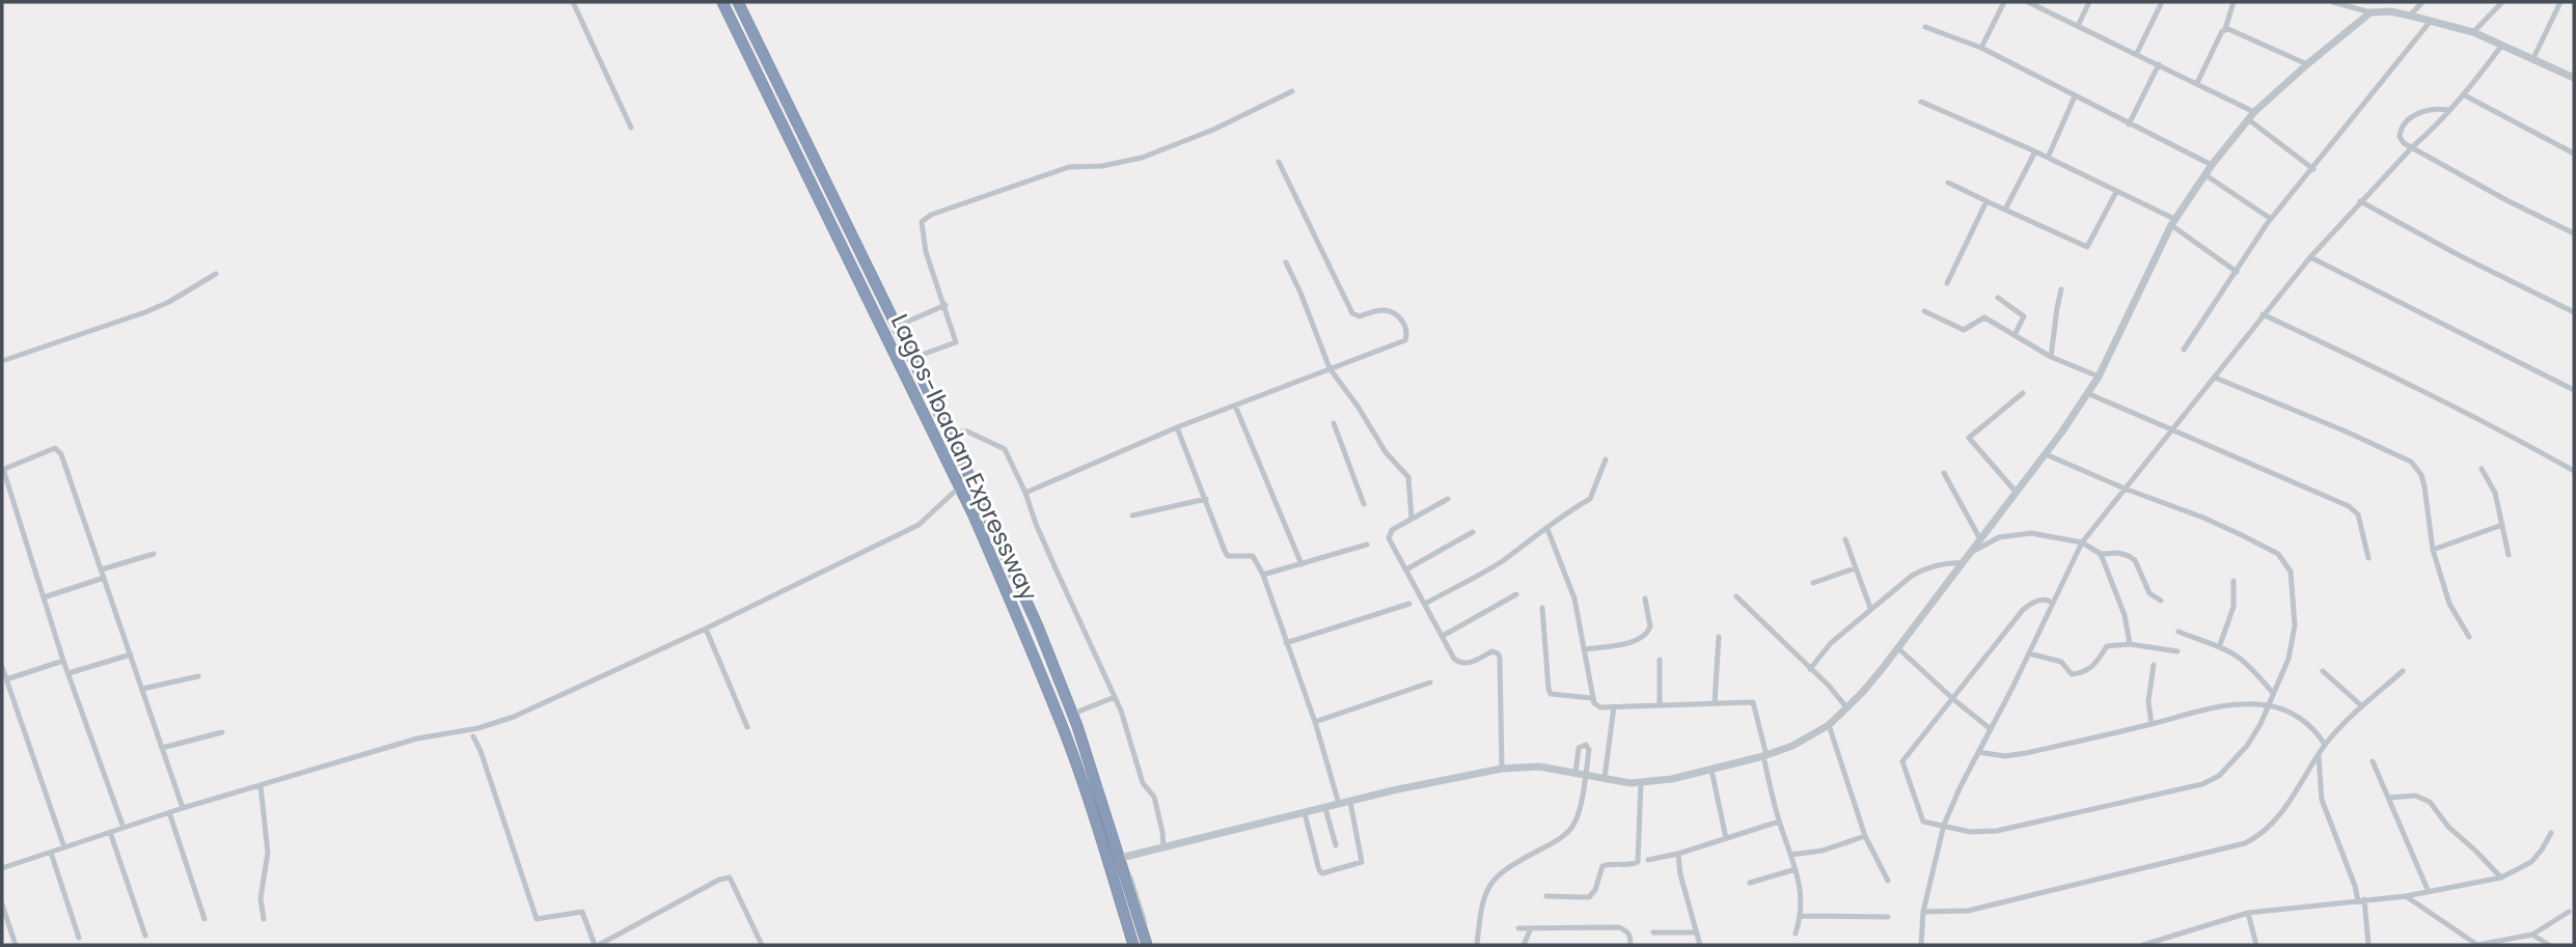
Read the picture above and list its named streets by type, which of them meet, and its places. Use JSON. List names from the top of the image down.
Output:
{
  "streets": {
    "highway": ["Lagos-Ibadan Expressway"]
  }
}
